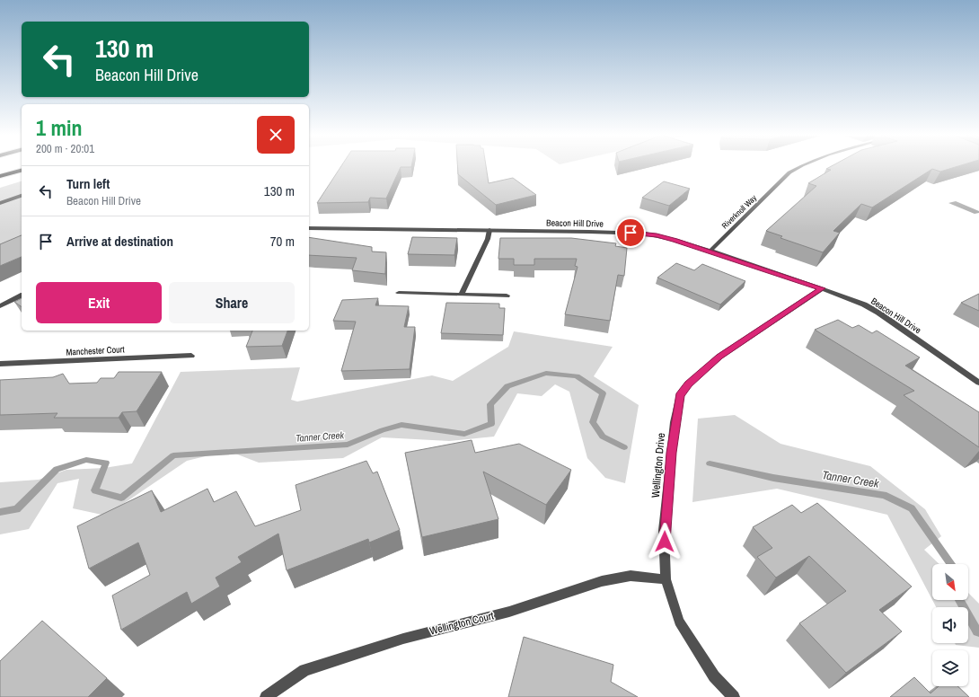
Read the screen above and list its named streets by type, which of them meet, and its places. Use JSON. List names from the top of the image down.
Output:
{
  "streets": {
    "street": [
      "Riverknoll Way",
      "Beacon Hill Drive",
      "Manchester Court",
      "Wellington Drive",
      "Wellington Court"
    ]
  },
  "crossings": [
    ["Riverknoll Way", "Beacon Hill Drive"],
    ["Beacon Hill Drive", "Wellington Drive"],
    ["Wellington Drive", "Wellington Court"]
  ],
  "water": ["Tanner Creek"],
  "north": "bottom right",
  "page": {
    "turn": ["130 m", "Beacon Hill Drive"],
    "heading": ["1 min", "200 m · 20:01"],
    "list": [
      {
        "name": "Turn left",
        "note": "Beacon Hill Drive",
        "value": "130 m"
      },
      {
        "name": "Arrive at destination",
        "value": "70 m"
      }
    ],
    "buttons": ["Exit", "Share"]
  }
}
